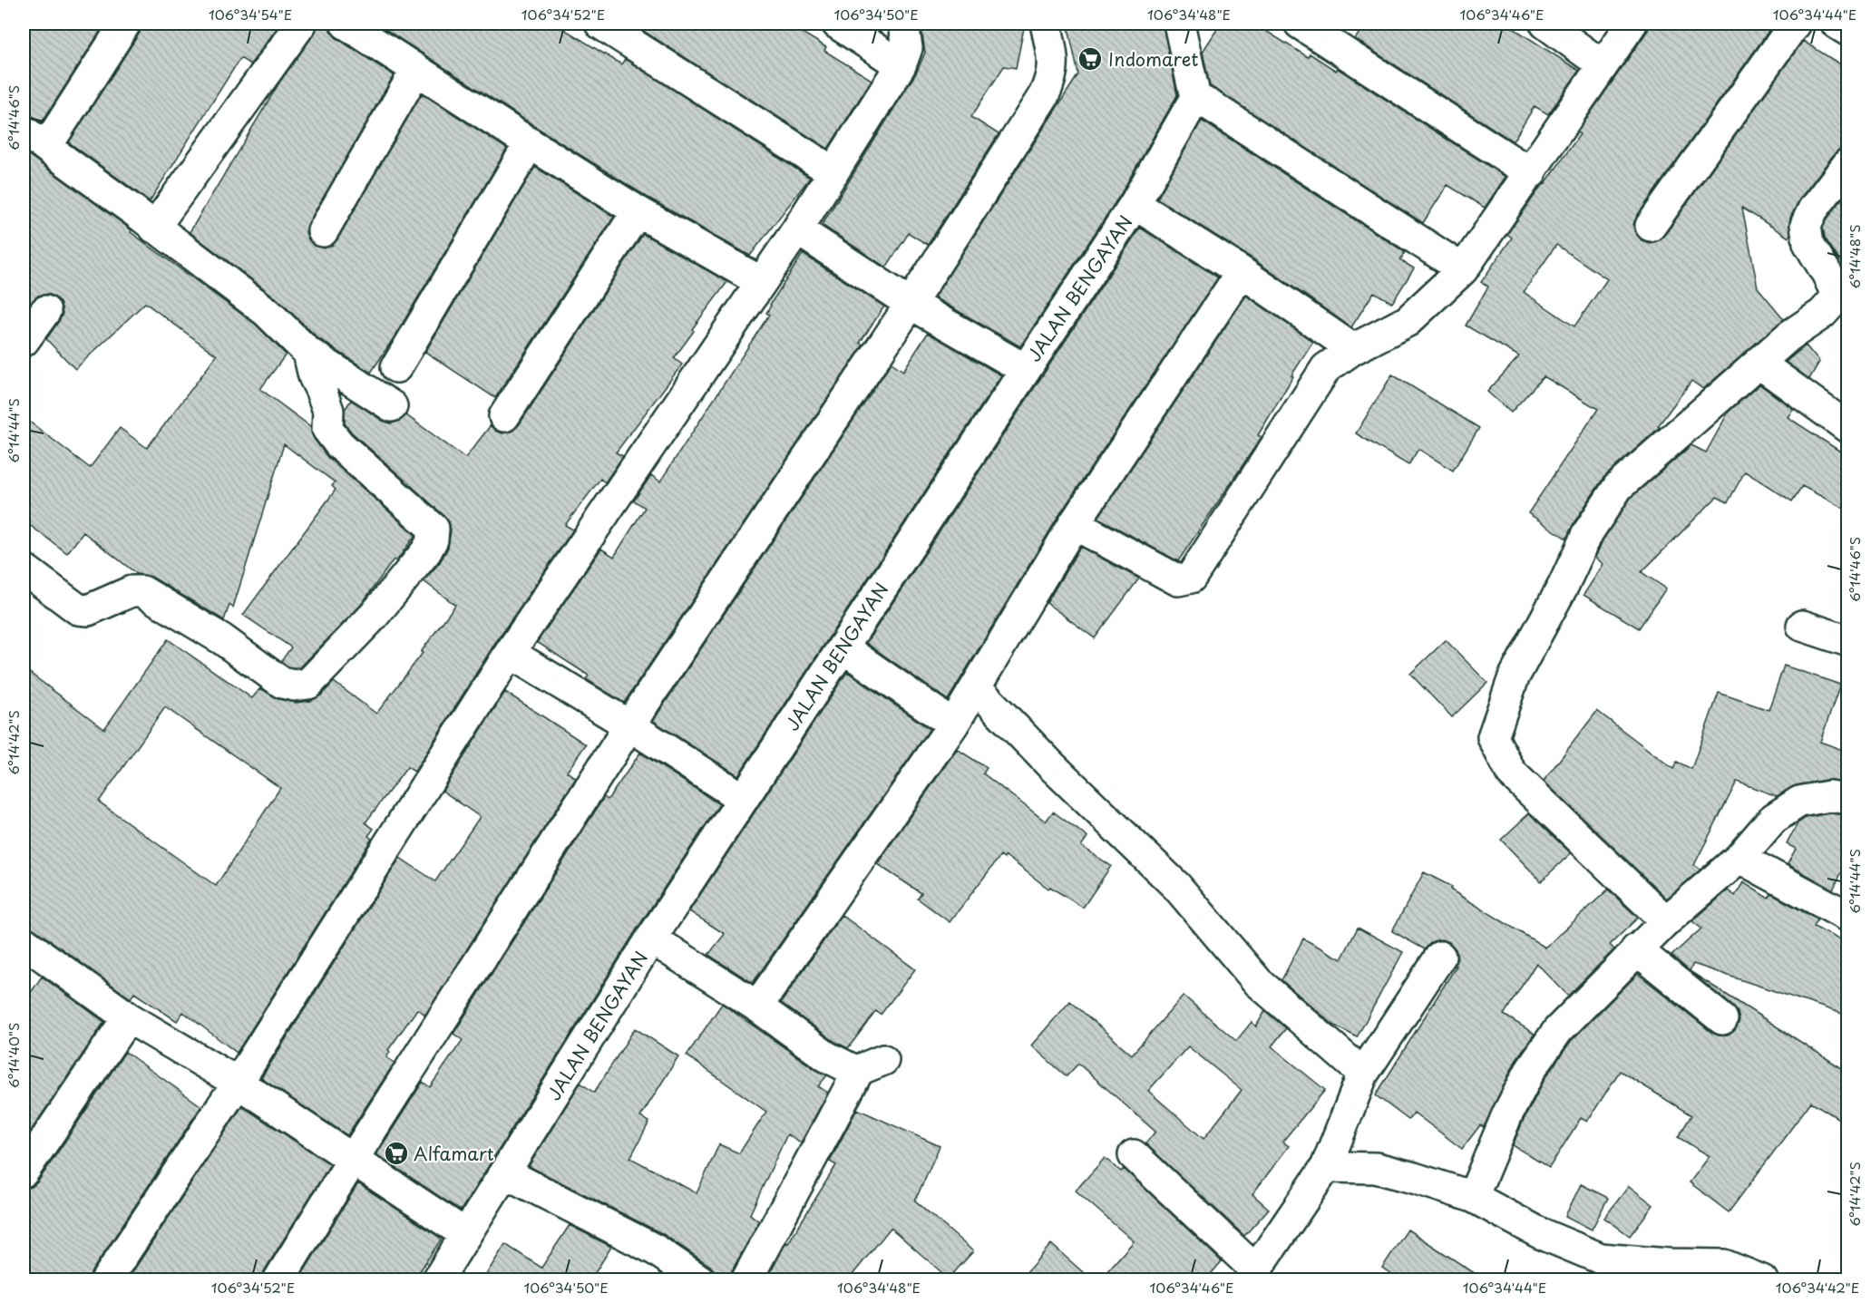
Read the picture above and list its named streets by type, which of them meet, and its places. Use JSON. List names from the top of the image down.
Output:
{
  "streets": {
    "street": ["JALAN BENGAYAN"]
  },
  "places": {
    "supermarket": ["Indomaret", "Alfamart"]
  },
  "coordinates": [
    "106°34'54\"E",
    "106°34'52\"E",
    "106°34'50\"E",
    "106°34'48\"E",
    "106°34'46\"E",
    "106°34'44\"E",
    "6°14'46\"S",
    "6°14'48\"S",
    "6°14'44\"S",
    "6°14'42\"S",
    "6°14'40\"S",
    "106°34'42\"E"
  ]
}
